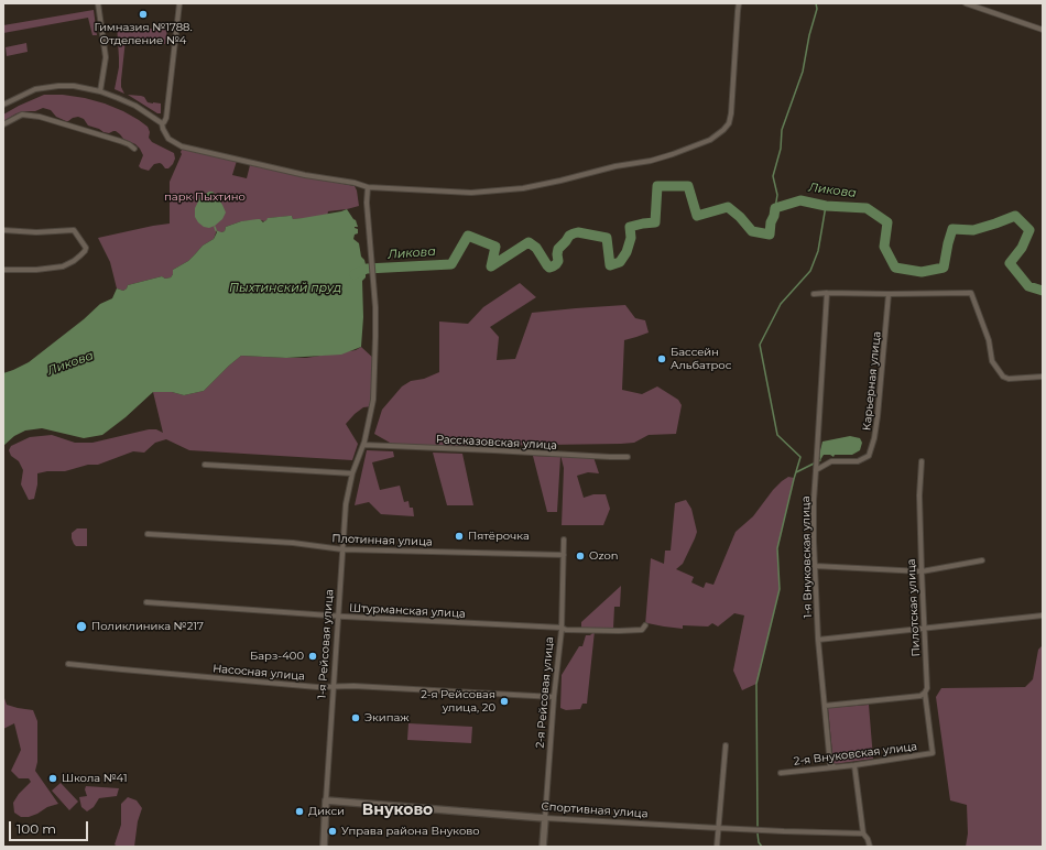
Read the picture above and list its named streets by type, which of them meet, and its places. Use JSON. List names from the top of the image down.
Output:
{
  "streets": {
    "street": [
      "Карьерная улица",
      "Рассказовская улица",
      "Плотинная улица",
      "1-я Внуковская улица",
      "Пилотская улица",
      "Штурманская улица",
      "1-я Рейсовая улица",
      "Насосная улица",
      "2-я Рейсовая улица",
      "2-я Внуковская улица",
      "Спортивная улица"
    ]
  },
  "crossings": [
    ["Карьерная улица", "1-я Внуковская улица"],
    ["Рассказовская улица", "1-я Рейсовая улица"],
    ["Плотинная улица", "1-я Рейсовая улица"],
    ["Плотинная улица", "2-я Рейсовая улица"],
    ["1-я Внуковская улица", "2-я Внуковская улица"],
    ["Пилотская улица", "2-я Внуковская улица"],
    ["Штурманская улица", "1-я Рейсовая улица"],
    ["Штурманская улица", "2-я Рейсовая улица"],
    ["1-я Рейсовая улица", "Насосная улица"],
    ["1-я Рейсовая улица", "Спортивная улица"],
    ["Насосная улица", "2-я Рейсовая улица"],
    ["2-я Рейсовая улица", "Спортивная улица"]
  ],
  "districts": ["Внуково"],
  "water": ["Ликова", "Пыхтинский пруд"],
  "parks": ["парк Пыхтино"],
  "places": [
    "Гимназия №1788. Отделение №4",
    "Бассейн Альбатрос",
    "Пятёрочка",
    "Ozon",
    "Поликлиника №217",
    "Барз-400",
    "2-я Рейсовая улица, 20",
    "Экипаж",
    "Школа №41",
    "Дикси",
    "Управа района Внуково"
  ],
  "scale_bar": "100 m"
}
